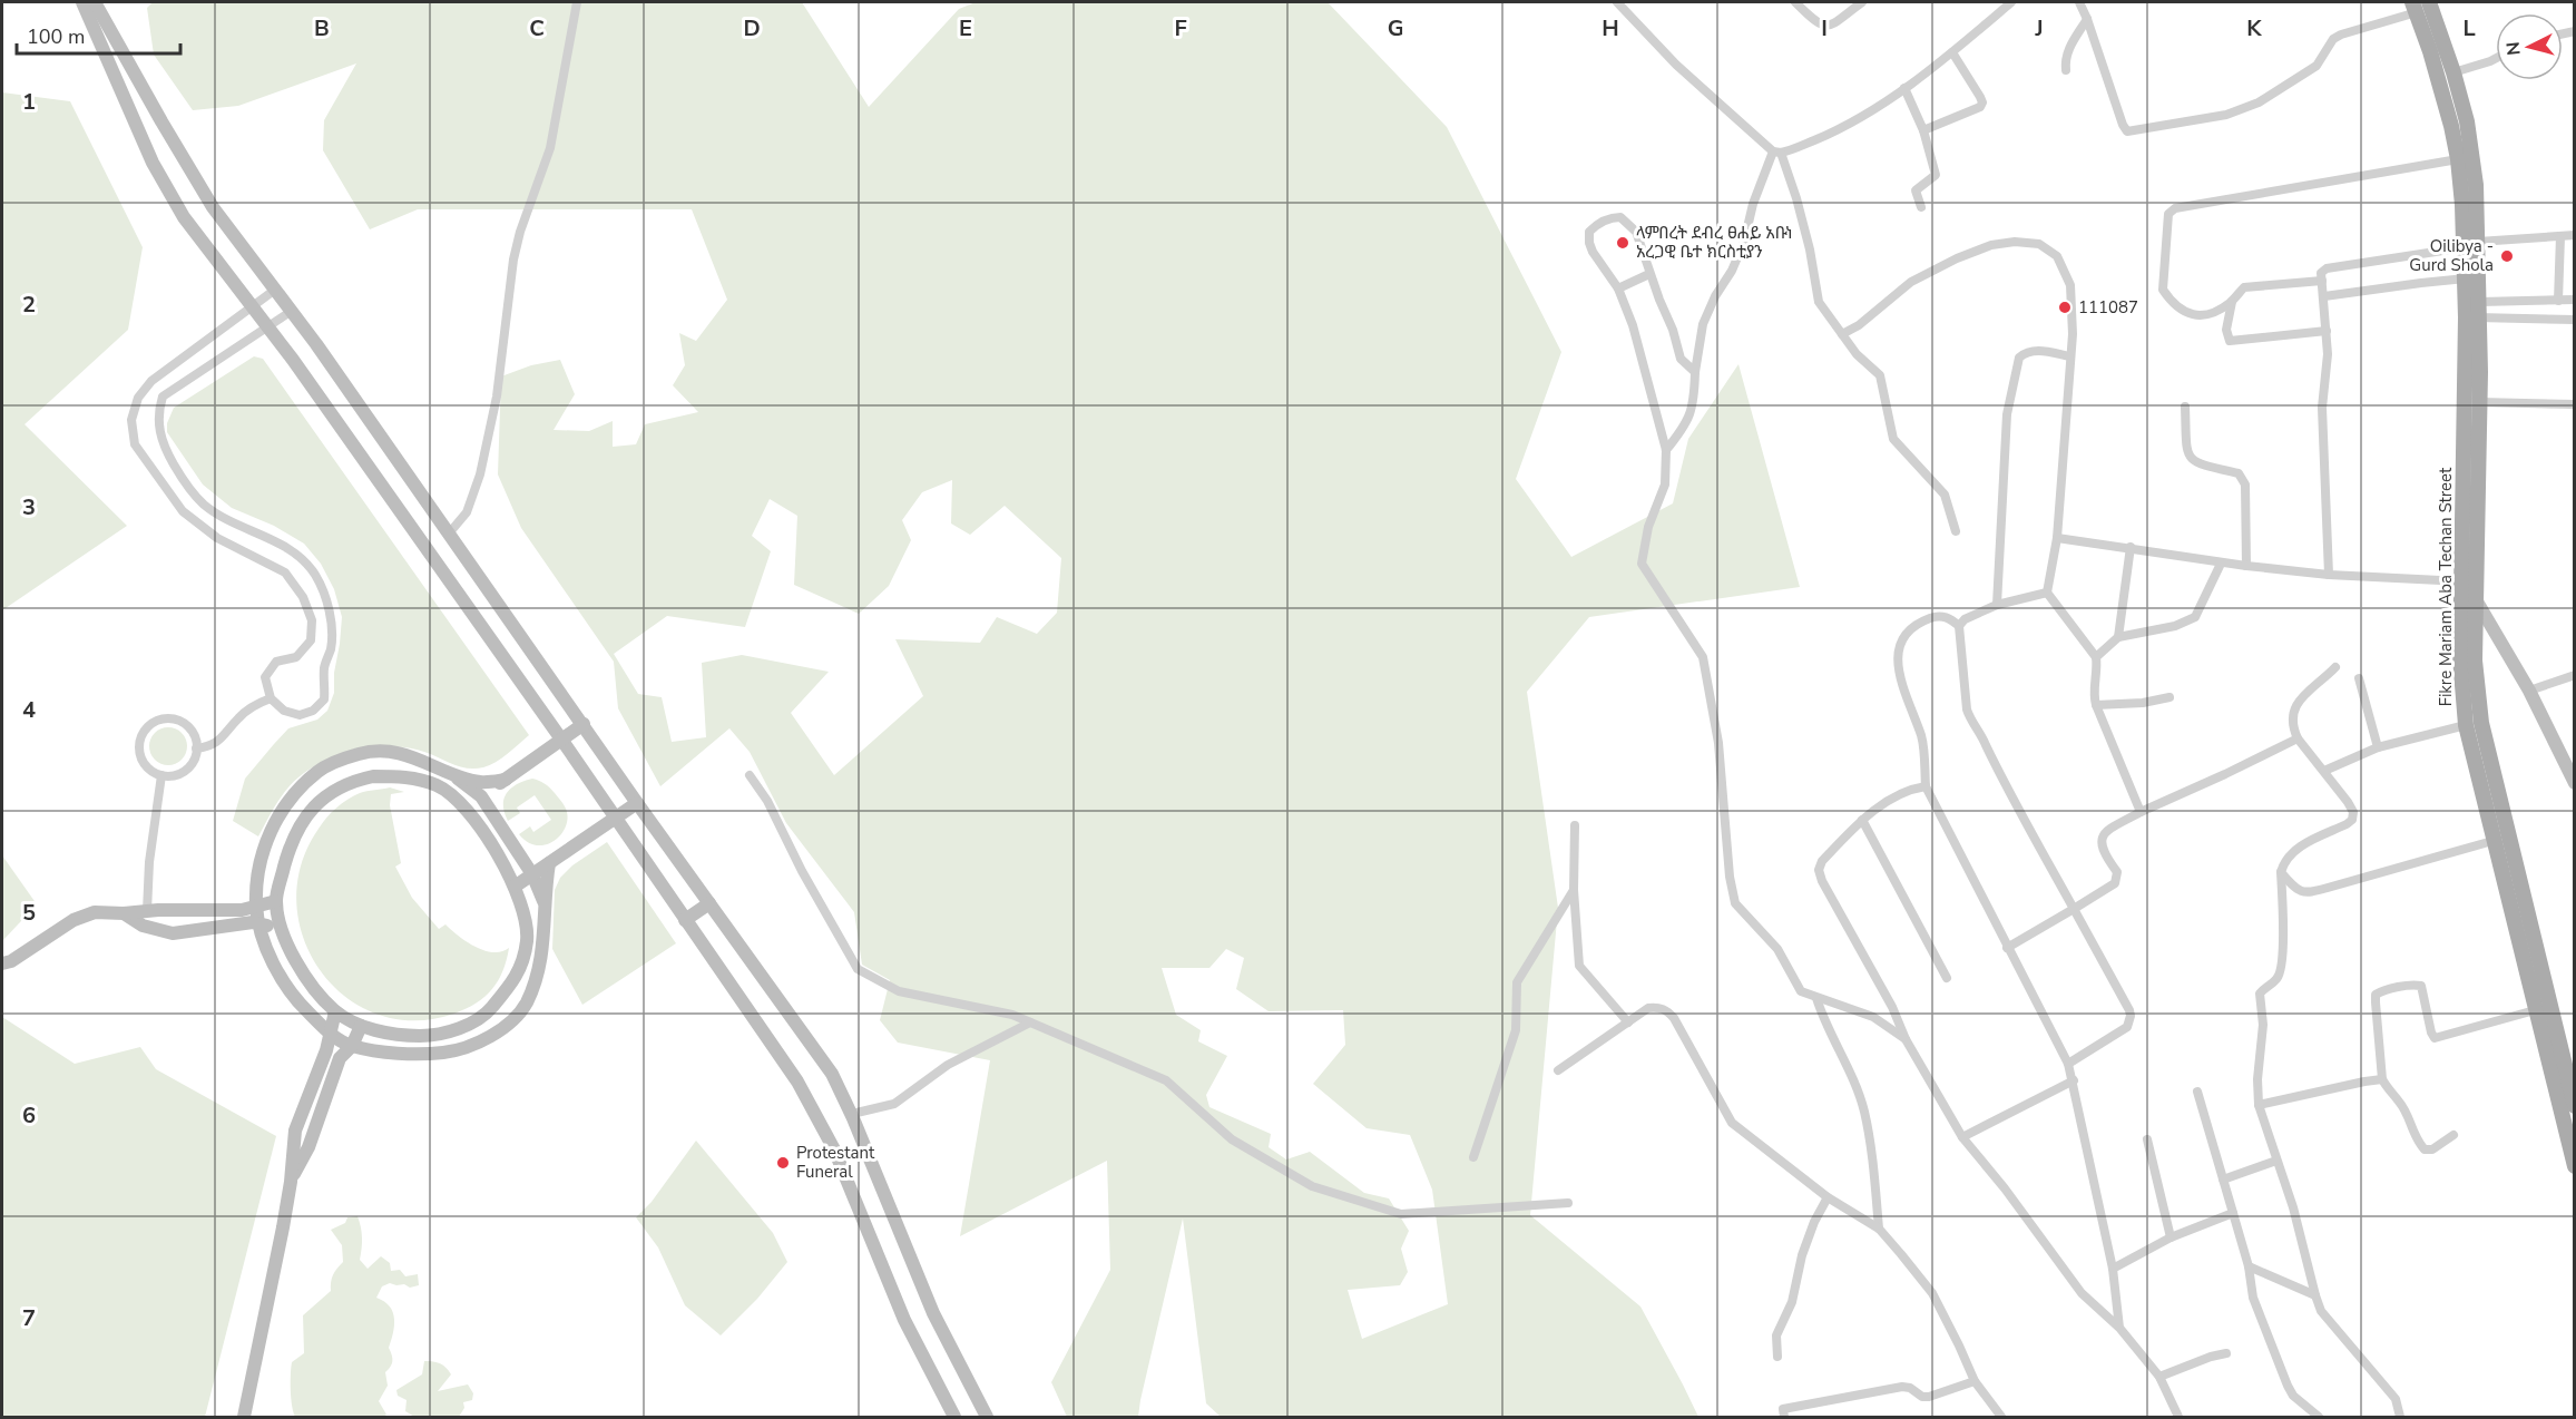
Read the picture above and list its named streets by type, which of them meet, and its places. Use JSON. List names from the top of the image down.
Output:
{
  "streets": {
    "main road": ["Fikre Mariam Aba Techan Street"]
  },
  "places": [
    "ላምበረት ደብረ ፀሐይ አቡነ አረጋዊ ቤተ ክርስቲያን",
    "Oilibya - Gurd Shola",
    "111087",
    "Protestant Funeral"
  ],
  "scale_bar": "100 m",
  "north": "left",
  "grid": {
    "columns": [
      "B",
      "C",
      "D",
      "E",
      "F",
      "G",
      "H",
      "I",
      "J",
      "K",
      "L"
    ],
    "rows": [
      "1",
      "2",
      "3",
      "4",
      "5",
      "6",
      "7"
    ]
  }
}
